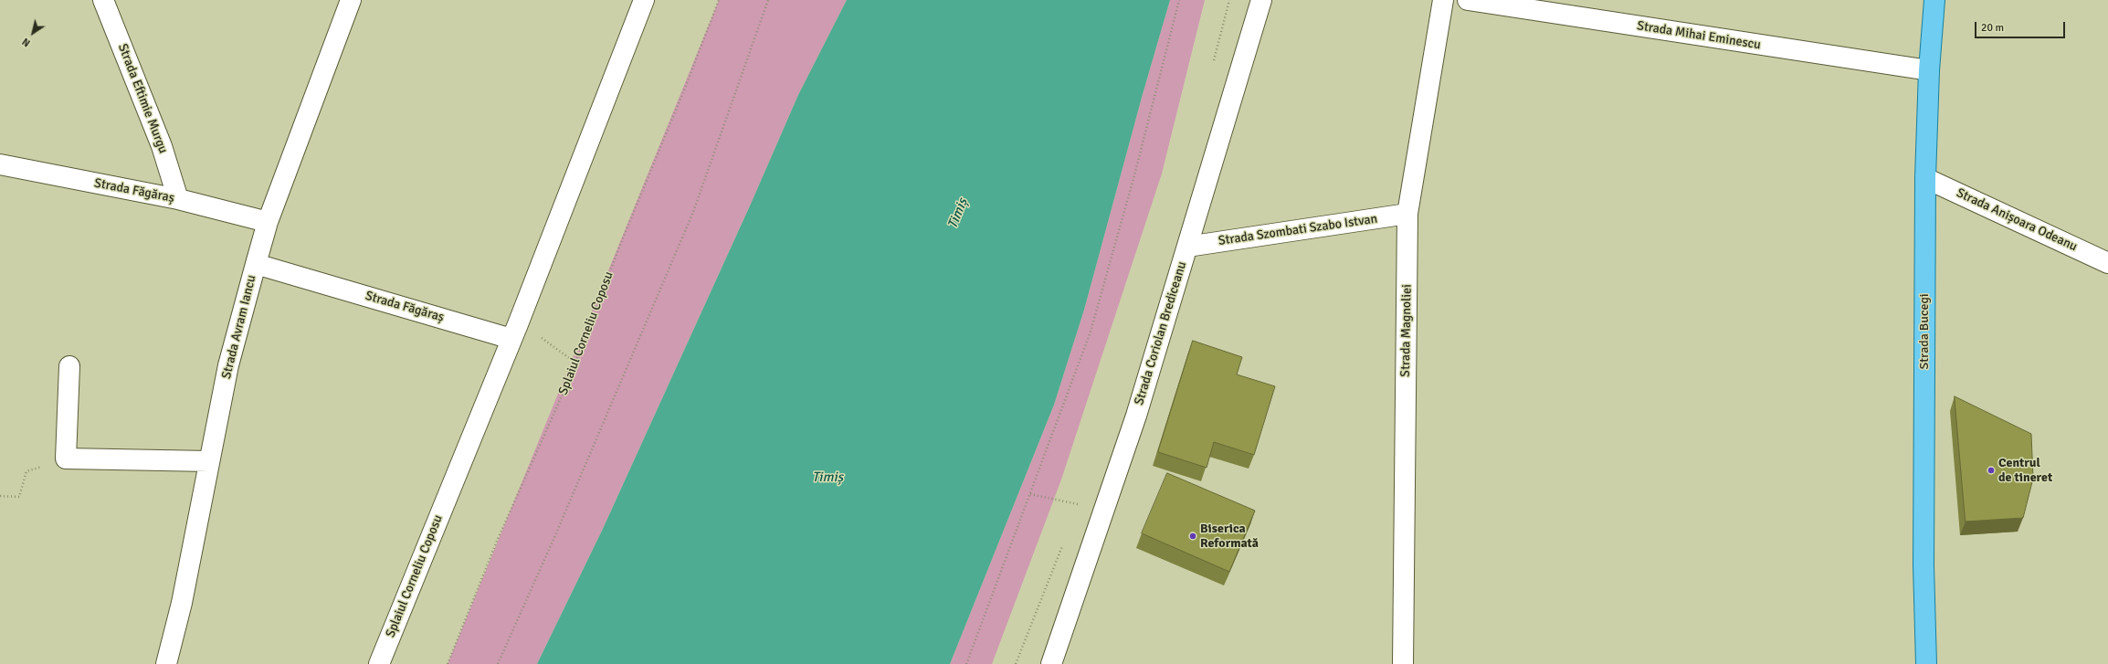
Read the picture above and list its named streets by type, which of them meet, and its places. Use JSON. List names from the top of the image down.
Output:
{
  "streets": {
    "main road": ["Strada Bucegi"],
    "street": [
      "Strada Mihai Eminescu",
      "Strada Eftimie Murgu",
      "Strada Făgăraș",
      "Strada Anișoara Odeanu",
      "Strada Szombati Szabo Istvan",
      "Strada Avram Iancu",
      "Strada Magnoliei",
      "Splaiul Corneliu Coposu",
      "Strada Coriolan Brediceanu"
    ]
  },
  "crossings": [
    ["Strada Mihai Eminescu", "Strada Bucegi"],
    ["Strada Eftimie Murgu", "Strada Făgăraș"],
    ["Strada Făgăraș", "Strada Avram Iancu"],
    ["Strada Făgăraș", "Splaiul Corneliu Coposu"],
    ["Strada Anișoara Odeanu", "Strada Bucegi"],
    ["Strada Szombati Szabo Istvan", "Strada Magnoliei"],
    ["Strada Szombati Szabo Istvan", "Strada Coriolan Brediceanu"]
  ],
  "water": ["Timiș"],
  "places": ["Centrul de tineret", "Biserica Reformată"],
  "scale_bar": "20 m",
  "north": "bottom left"
}
